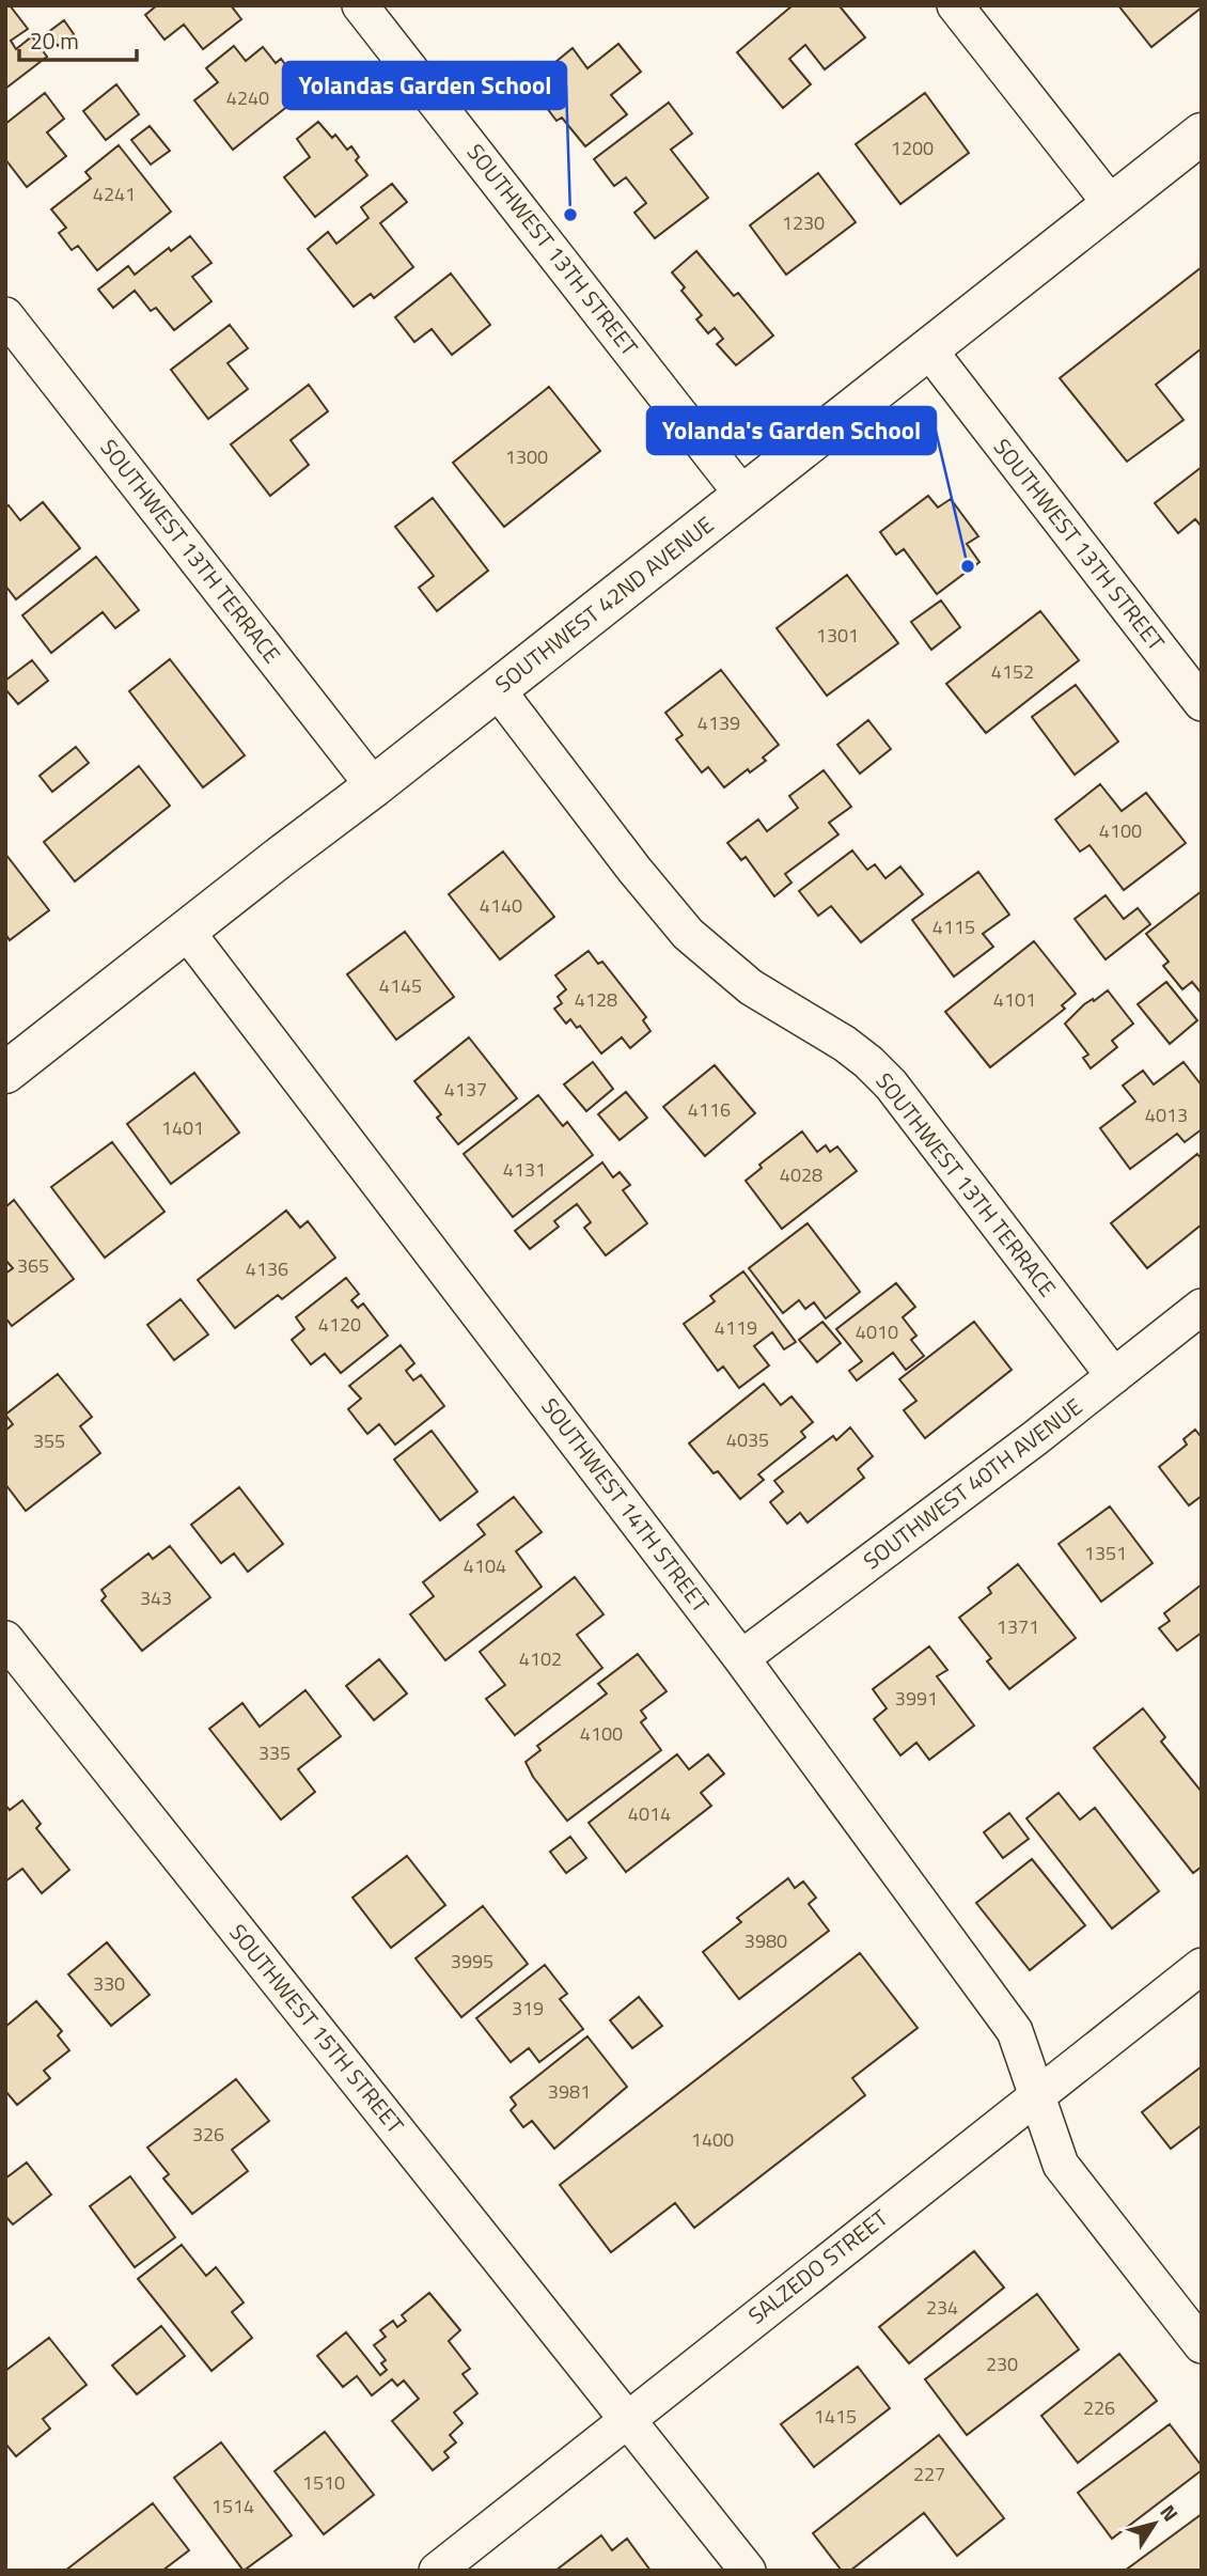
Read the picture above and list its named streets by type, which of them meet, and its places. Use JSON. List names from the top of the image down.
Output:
{
  "streets": {
    "main road": ["SOUTHWEST 42ND AVENUE"],
    "street": [
      "SOUTHWEST 13TH STREET",
      "SOUTHWEST 13TH TERRACE",
      "SOUTHWEST 40TH AVENUE",
      "SOUTHWEST 14TH STREET",
      "SOUTHWEST 15TH STREET",
      "SALZEDO STREET"
    ]
  },
  "crossings": [
    ["SOUTHWEST 13TH STREET", "SOUTHWEST 42ND AVENUE"],
    ["SOUTHWEST 13TH TERRACE", "SOUTHWEST 42ND AVENUE"],
    ["SOUTHWEST 13TH TERRACE", "SOUTHWEST 40TH AVENUE"],
    ["SOUTHWEST 42ND AVENUE", "SOUTHWEST 14TH STREET"],
    ["SOUTHWEST 40TH AVENUE", "SOUTHWEST 14TH STREET"],
    ["SOUTHWEST 14TH STREET", "SALZEDO STREET"],
    ["SOUTHWEST 15TH STREET", "SALZEDO STREET"]
  ],
  "places": ["Yolandas Garden School", "Yolanda's Garden School"],
  "house_numbers": [
    "4240",
    "1200",
    "4241",
    "1230",
    "1300",
    "1301",
    "4152",
    "4139",
    "4100",
    "4140",
    "4115",
    "4145",
    "4128",
    "4101",
    "4137",
    "4116",
    "4013",
    "1401",
    "4131",
    "4028",
    "365",
    "4136",
    "4120",
    "4119",
    "4010",
    "4035",
    "355",
    "1351",
    "4104",
    "343",
    "1371",
    "4102",
    "3991",
    "4100",
    "335",
    "4014",
    "3980",
    "3995",
    "330",
    "319",
    "3981",
    "326",
    "1400",
    "234",
    "230",
    "226",
    "1415",
    "227",
    "1510",
    "1514"
  ],
  "scale_bar": "20 m",
  "north": "top right"
}
